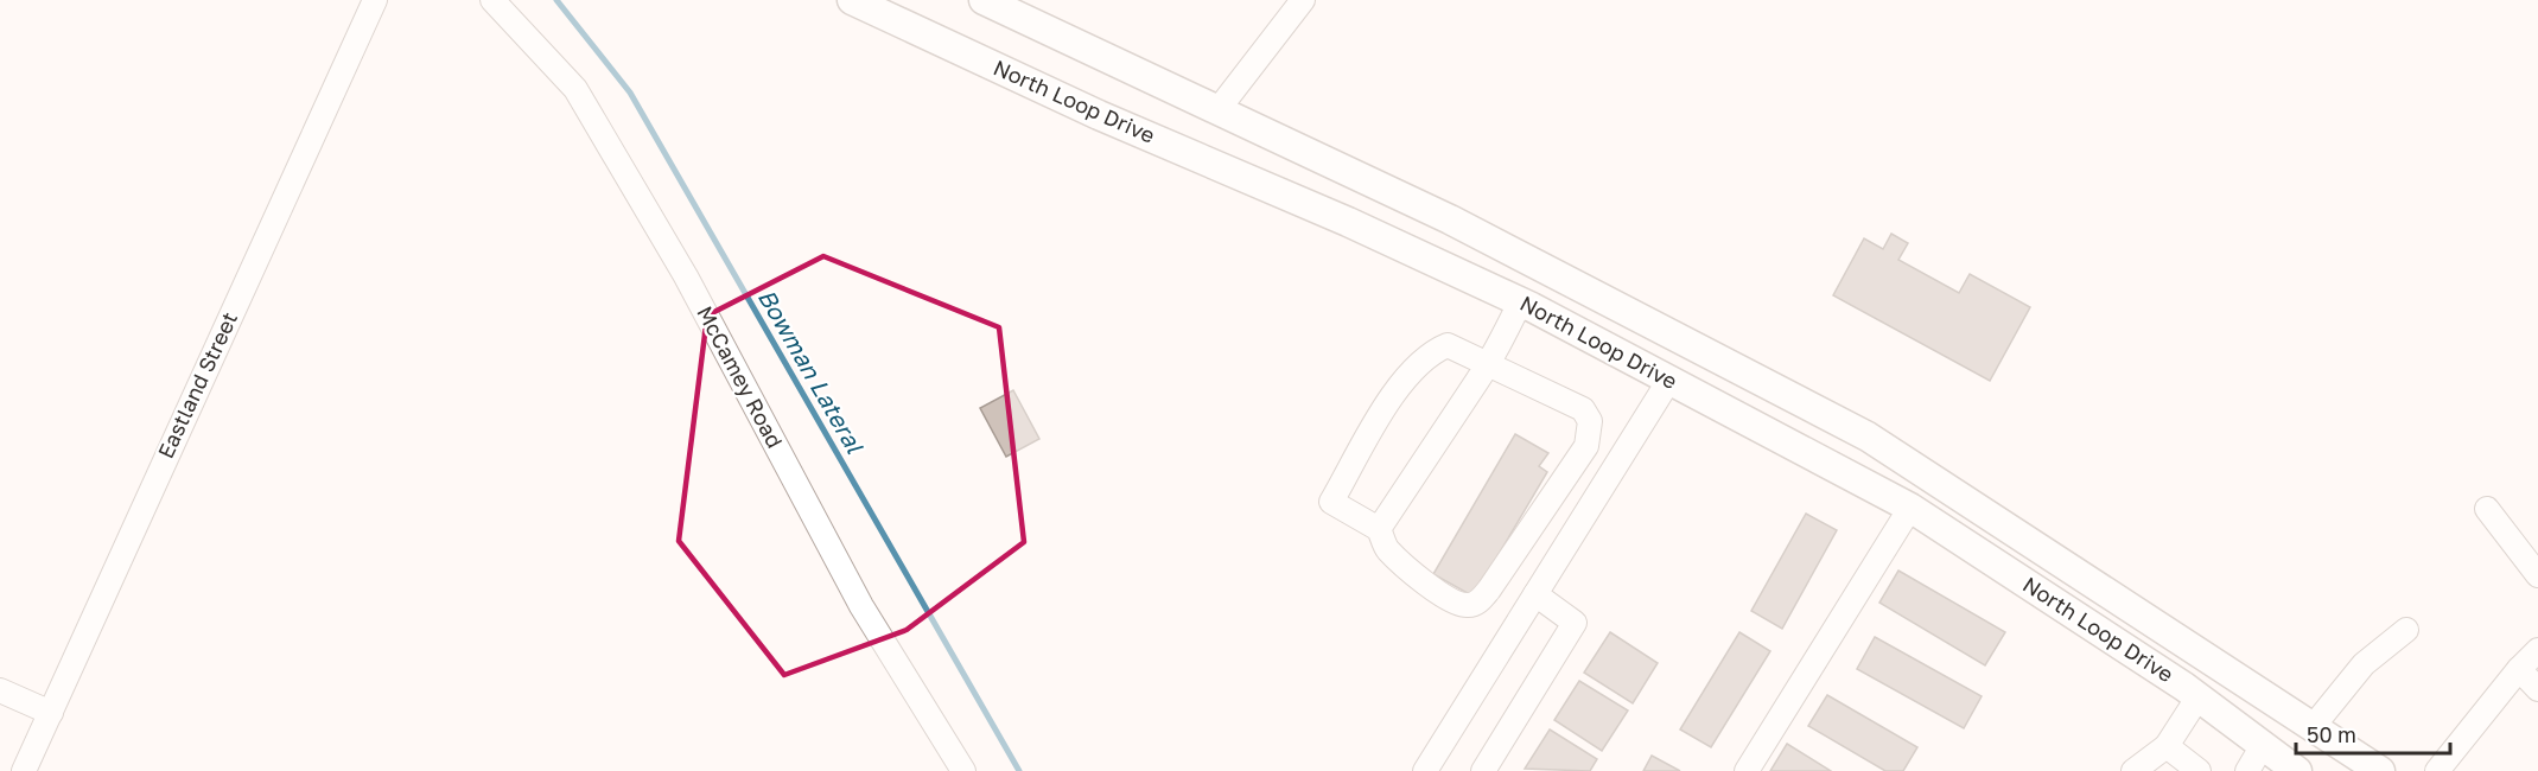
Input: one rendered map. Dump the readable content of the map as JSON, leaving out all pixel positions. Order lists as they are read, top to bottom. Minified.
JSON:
{"streets":{"main road":["North Loop Drive"],"street":["McCamey Road","Eastland Street"]},"water":["Bowman Lateral"],"scale_bar":"50 m"}
